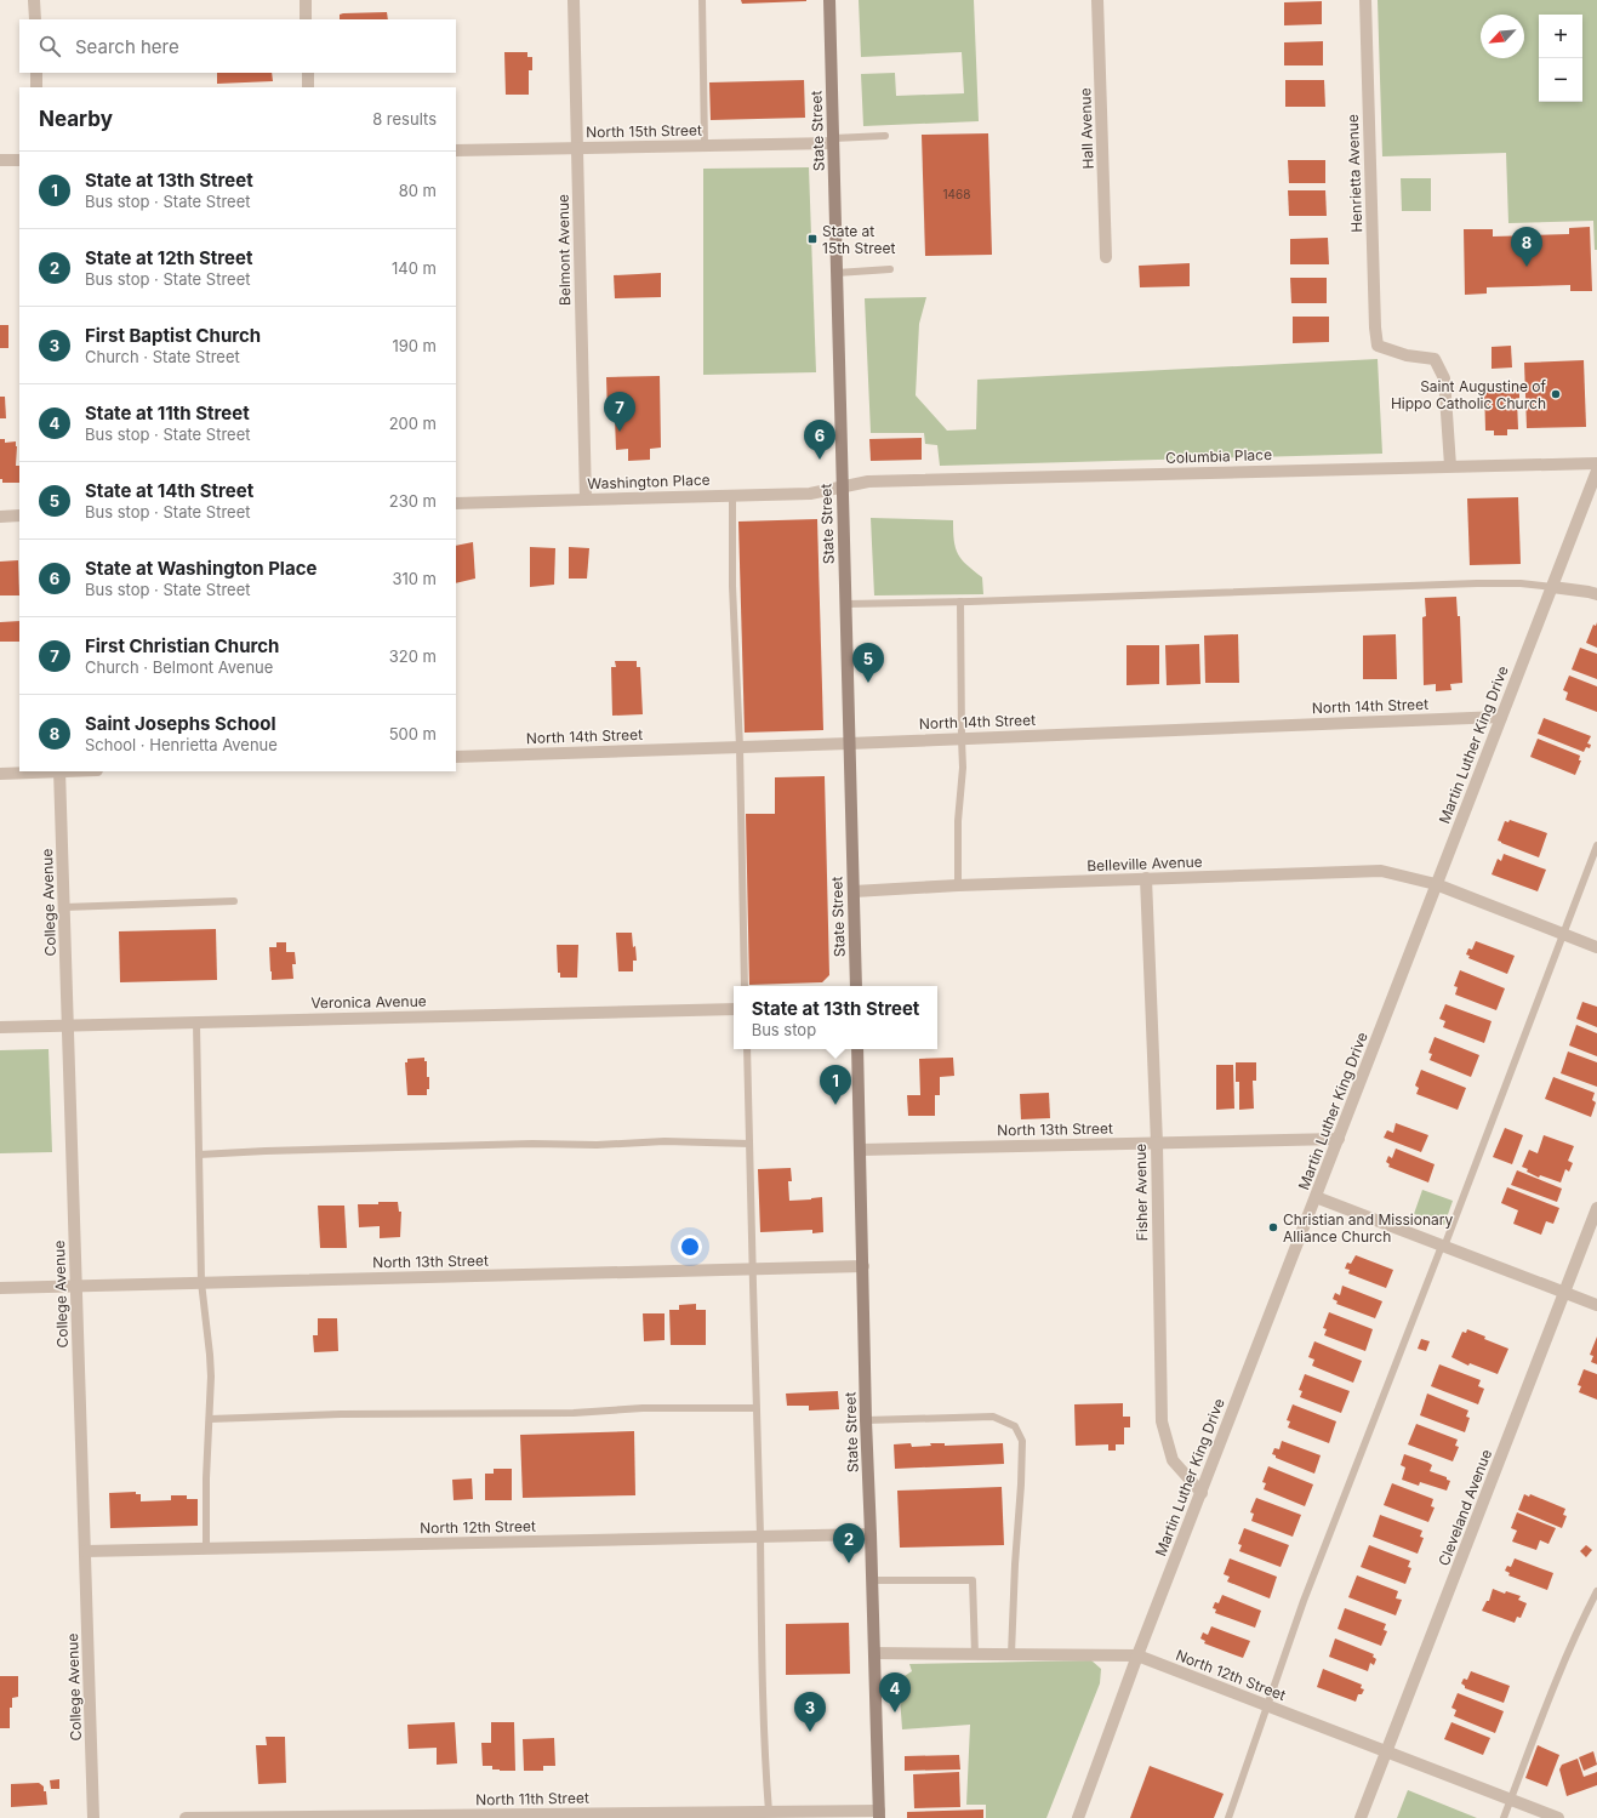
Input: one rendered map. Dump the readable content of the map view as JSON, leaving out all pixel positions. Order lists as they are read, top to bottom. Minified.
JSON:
{"streets":{"main road":["State Street"],"street":["Hall Avenue","North 15th Street","Henrietta Avenue","Belmont Avenue","Columbia Place","Washington Place","North 14th Street","Martin Luther King Drive","Belleville Avenue","College Avenue","Veronica Avenue","North 13th Street","Fisher Avenue","Cleveland Avenue","North 12th Street","North 11th Street"]},"crossings":[["North 15th Street","State Street"],["North 15th Street","Belmont Avenue"],["State Street","Columbia Place"],["State Street","Washington Place"],["State Street","North 14th Street"],["State Street","Belleville Avenue"],["State Street","North 13th Street"],["State Street","North 12th Street"],["State Street","North 11th Street"],["Henrietta Avenue","Columbia Place"],["Belmont Avenue","Washington Place"],["Columbia Place","Washington Place"],["North 14th Street","Martin Luther King Drive"],["Martin Luther King Drive","Belleville Avenue"],["Martin Luther King Drive","North 13th Street"],["Martin Luther King Drive","Fisher Avenue"],["Martin Luther King Drive","North 12th Street"],["Belleville Avenue","Fisher Avenue"],["College Avenue","Veronica Avenue"],["College Avenue","North 13th Street"],["College Avenue","North 12th Street"],["North 13th Street","Fisher Avenue"],["Cleveland Avenue","North 12th Street"]],"places":{"transit":["State at 15th Street"],"other":["Saint Augustine of Hippo Catholic Church","Christian and Missionary Alliance Church"]},"house_numbers":["1468"],"north":"bottom left","page":{"map_buttons":["+","−"],"search":"Search here","heading":["Nearby","8 results"],"list":[{"mark":"1","name":"State at 13th Street","note":"Bus stop · State Street","value":"80 m"},{"mark":"2","name":"State at 12th Street","note":"Bus stop · State Street","value":"140 m"},{"mark":"3","name":"First Baptist Church","note":"Church · State Street","value":"190 m"},{"mark":"4","name":"State at 11th Street","note":"Bus stop · State Street","value":"200 m"},{"mark":"5","name":"State at 14th Street","note":"Bus stop · State Street","value":"230 m"},{"mark":"6","name":"State at Washington Place","note":"Bus stop · State Street","value":"310 m"},{"mark":"7","name":"First Christian Church","note":"Church · Belmont Avenue","value":"320 m"},{"mark":"8","name":"Saint Josephs School","note":"School · Henrietta Avenue","value":"500 m"}],"pins":["8","7","6","5","1","2","4","3"],"popup":["State at 13th Street","Bus stop"]}}
